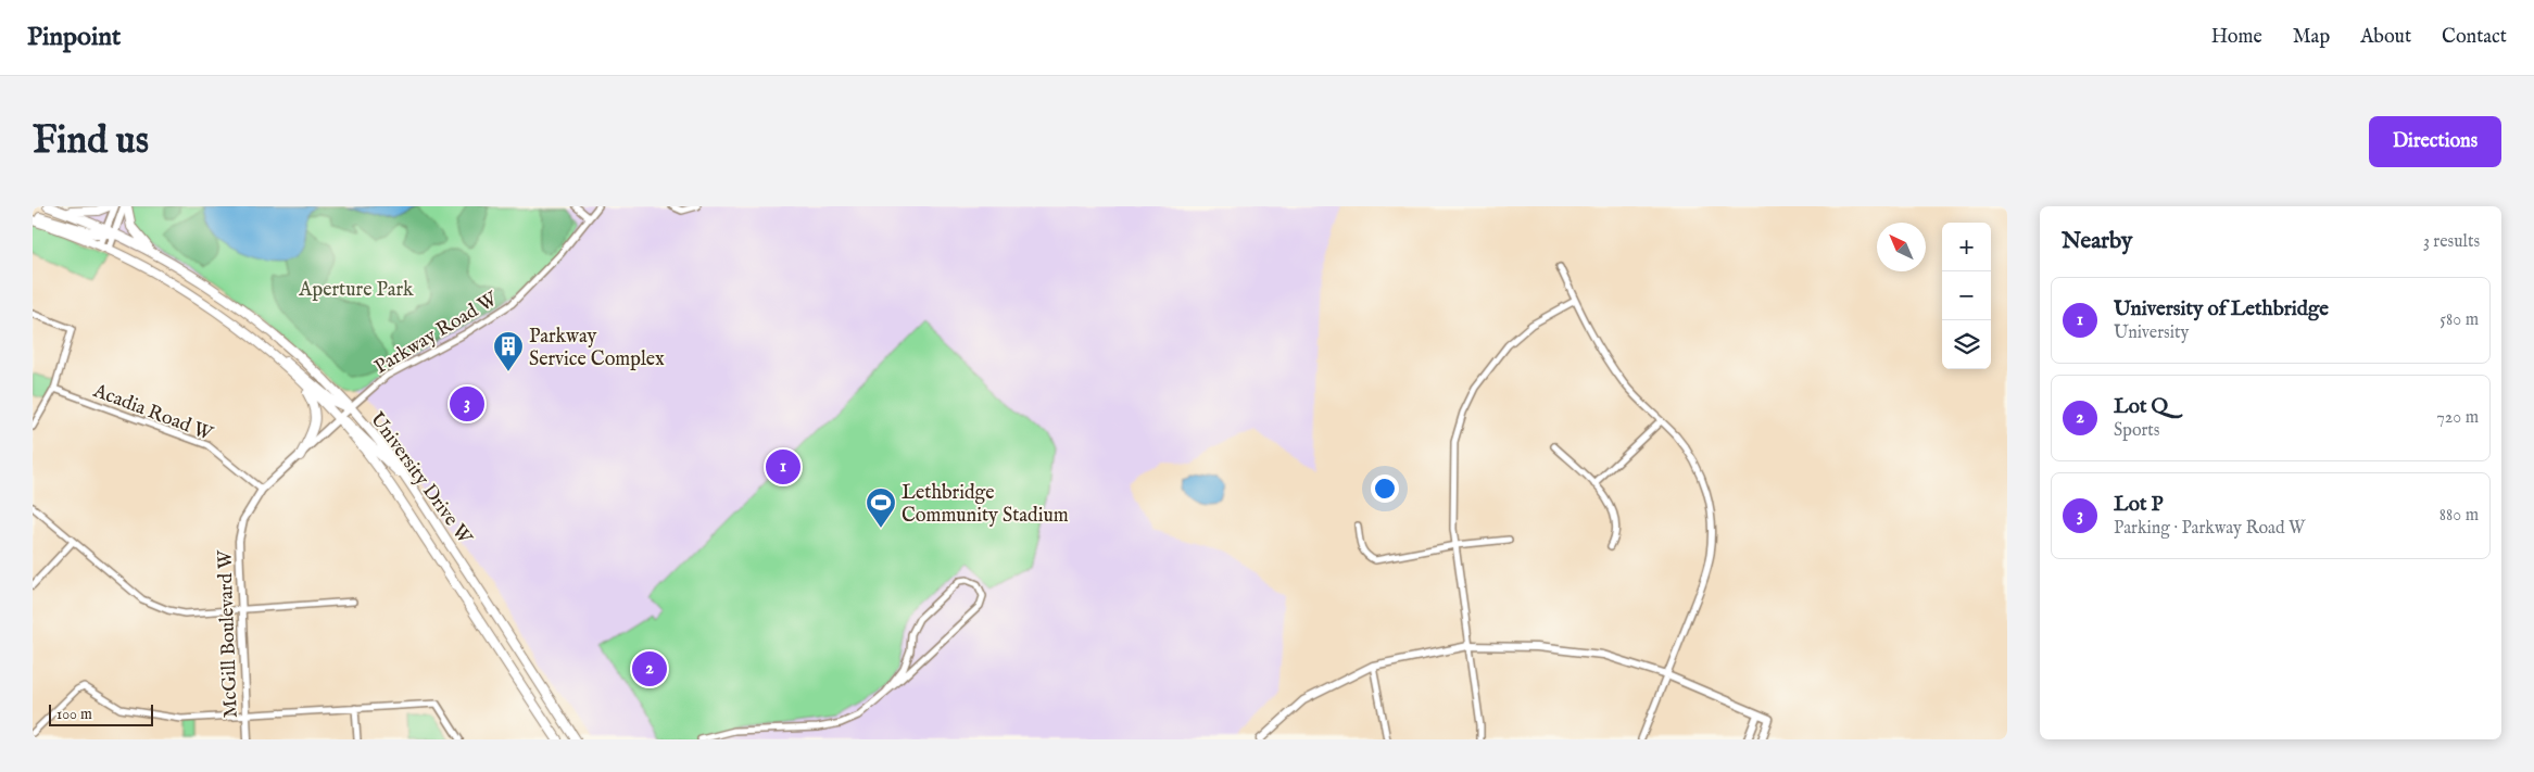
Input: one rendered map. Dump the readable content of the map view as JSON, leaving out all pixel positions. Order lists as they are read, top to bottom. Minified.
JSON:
{"streets":{"main road":["University Drive W"],"street":["Parkway Road W","Acadia Road W","McGill Boulevard W"]},"crossings":[["Parkway Road W","University Drive W"],["Parkway Road W","McGill Boulevard W"],["Acadia Road W","McGill Boulevard W"],["University Drive W","McGill Boulevard W"]],"parks":["Aperture Park"],"places":{"building":["Parkway Service Complex"],"sports":["Lethbridge Community Stadium"]},"scale_bar":"100 m","north":"top left","page":{"header":"Pinpoint","nav":["Home","Map","About","Contact"],"buttons":"Directions","title":"Find us","heading":["Nearby","3 results"],"map_buttons":["+","−"],"list":[{"mark":"1","name":"University of Lethbridge","note":"University","value":"580 m"},{"mark":"2","name":"Lot Q","note":"Sports","value":"720 m"},{"mark":"3","name":"Lot P","note":"Parking · Parkway Road W","value":"880 m"}],"pins":["3","1","2"],"scale":"100 m"}}
